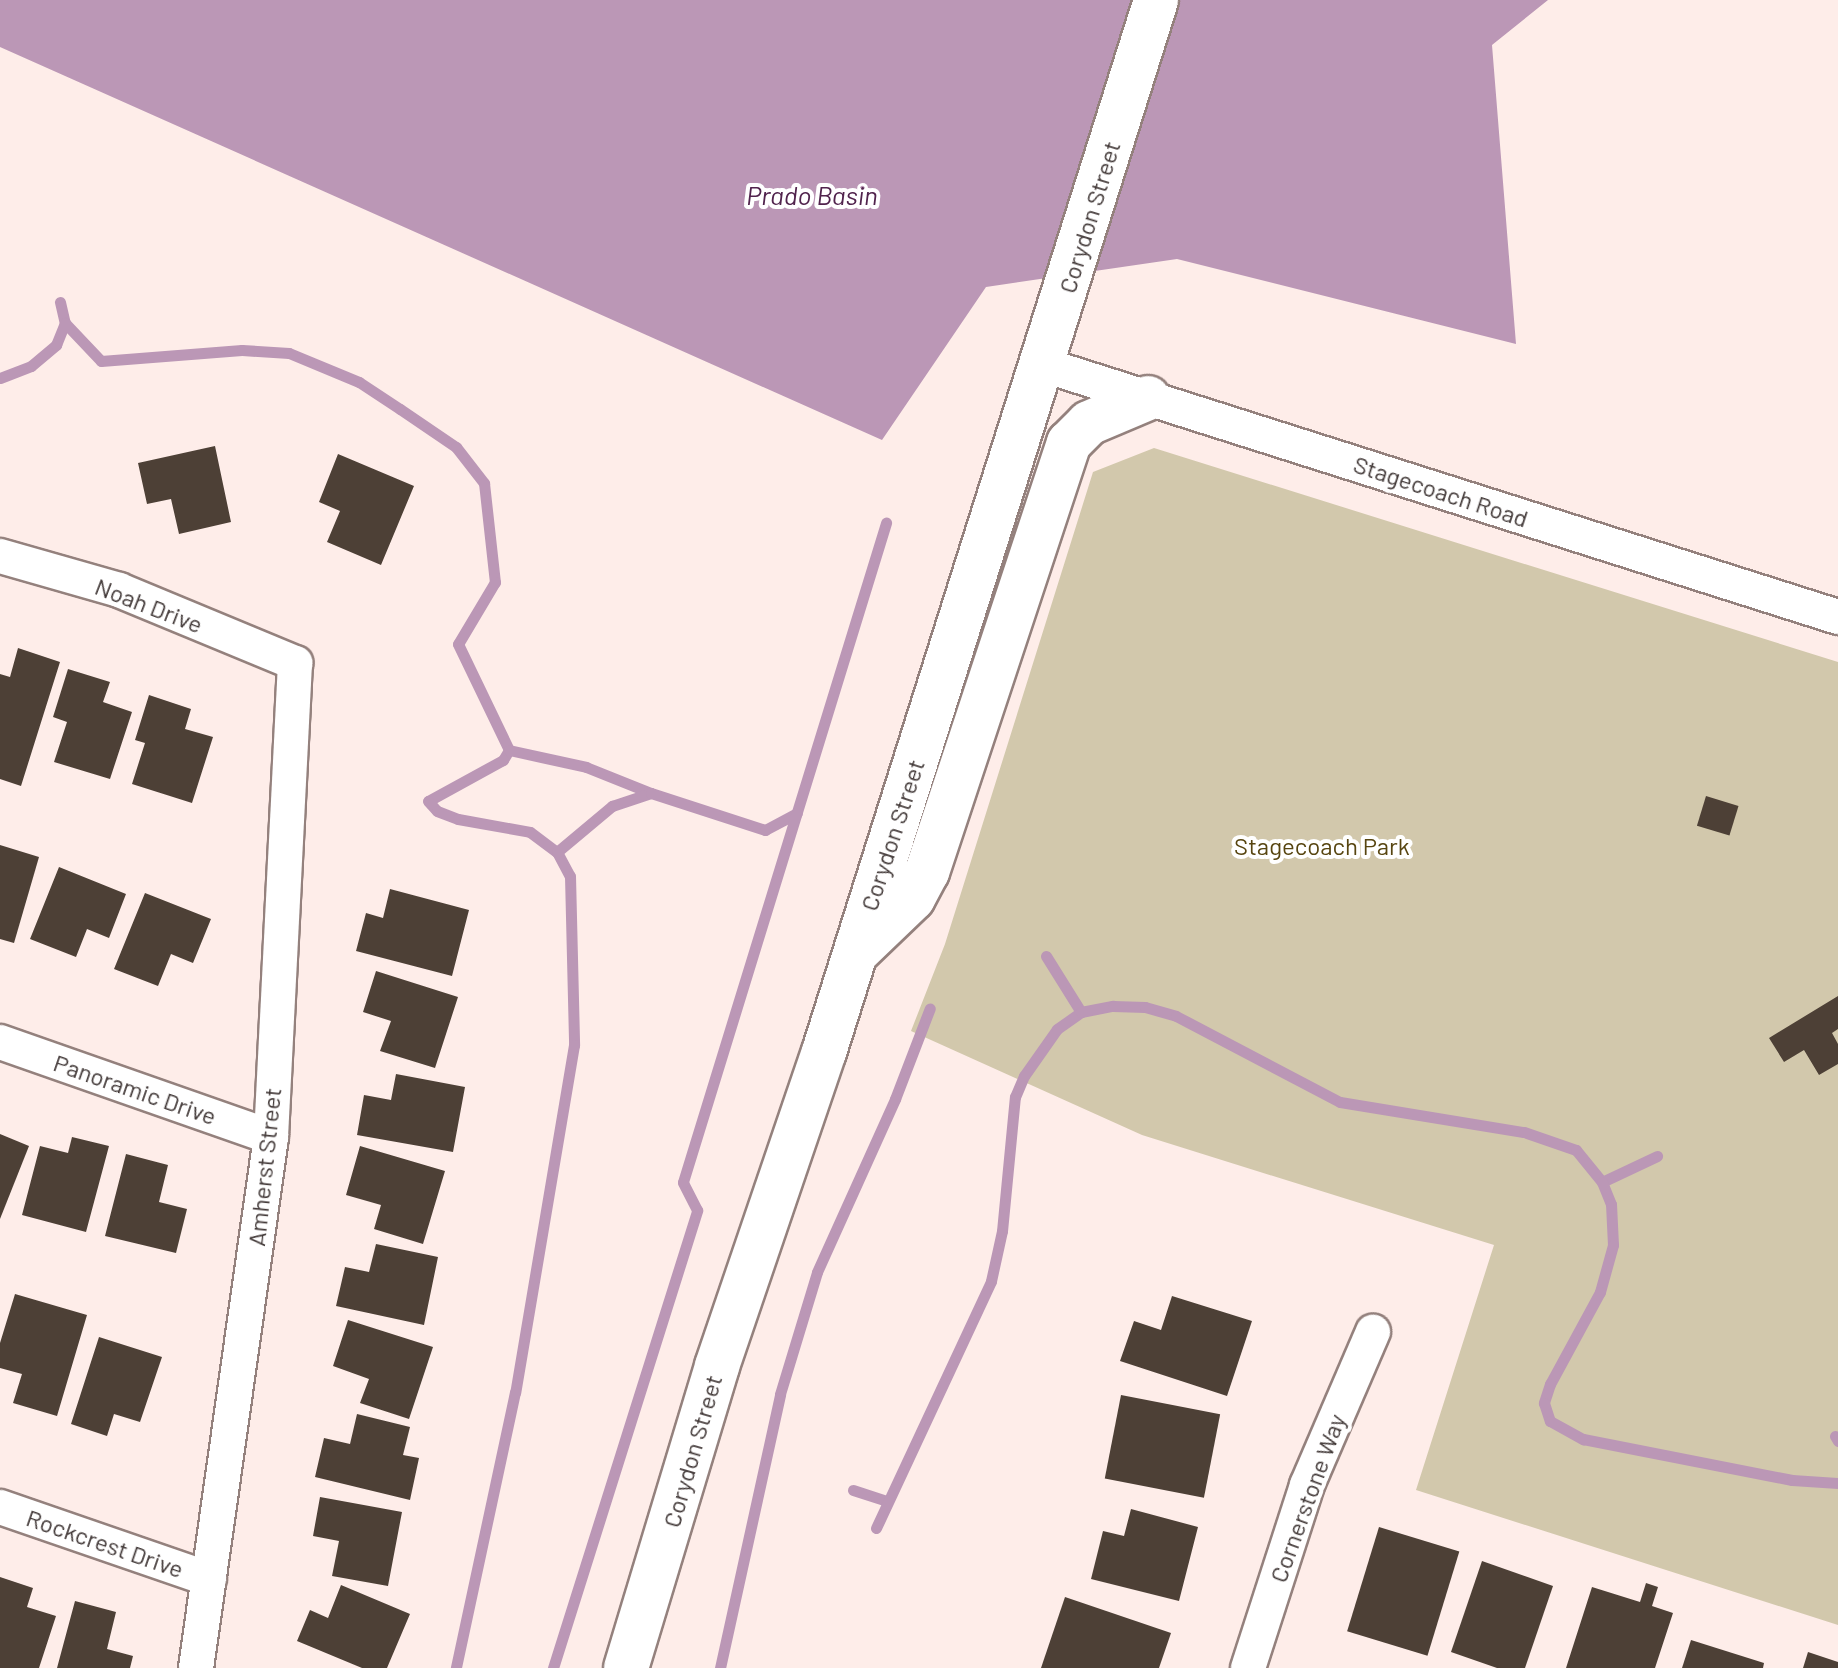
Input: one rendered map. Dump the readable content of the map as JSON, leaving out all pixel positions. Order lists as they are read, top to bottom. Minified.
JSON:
{"streets":{"main road":["Corydon Street"],"street":["Stagecoach Road","Noah Drive","Panoramic Drive","Amherst Street","Cornerstone Way","Rockcrest Drive"]},"crossings":[["Corydon Street","Stagecoach Road"],["Noah Drive","Amherst Street"],["Panoramic Drive","Amherst Street"],["Amherst Street","Rockcrest Drive"]],"water":["Prado Basin"],"parks":["Stagecoach Park"]}
